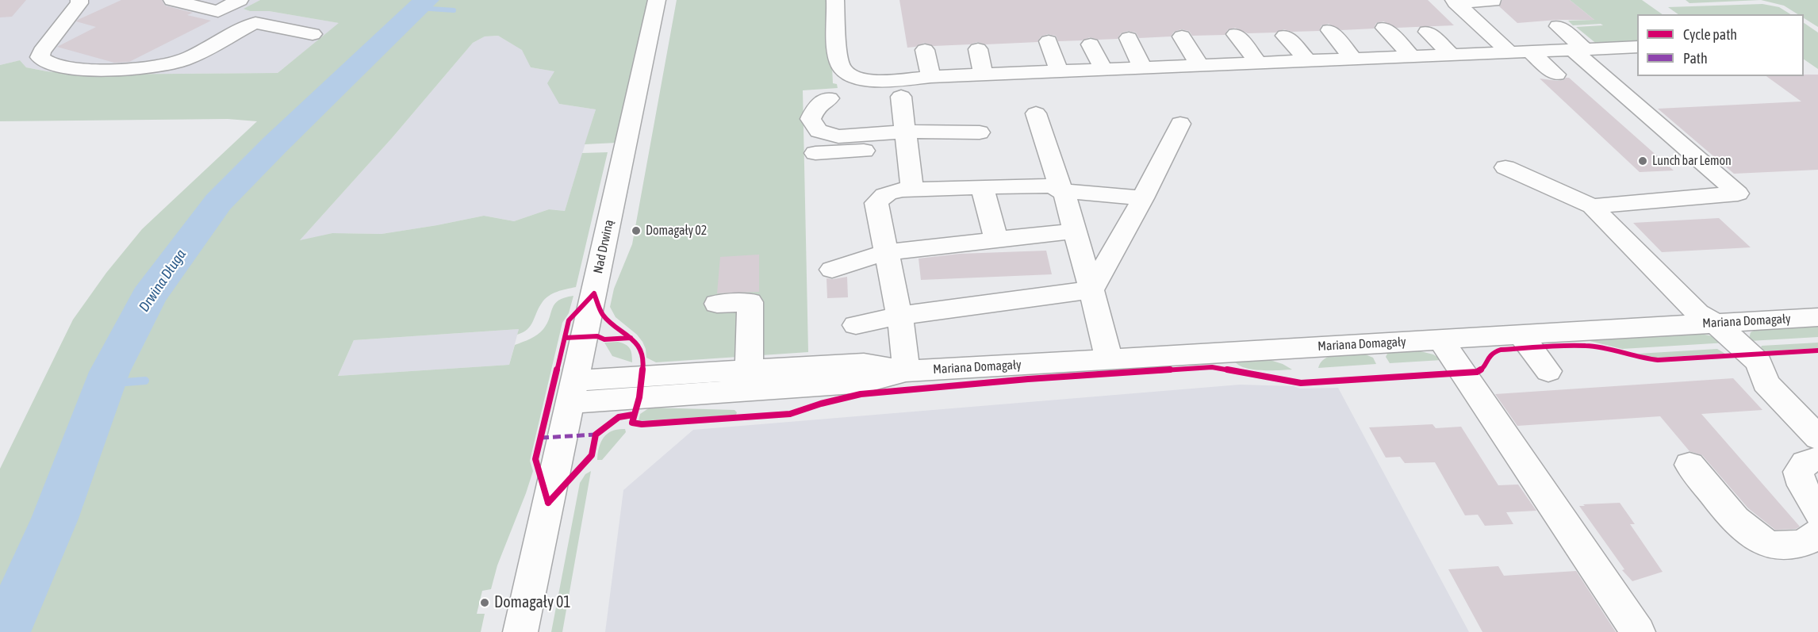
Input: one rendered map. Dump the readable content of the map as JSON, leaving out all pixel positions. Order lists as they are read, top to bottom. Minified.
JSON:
{"streets":{"street":["Nad Drwiną","Mariana Domagały"]},"crossings":[["Nad Drwiną","Mariana Domagały"]],"water":["Drwina Długa"],"places":["Lunch bar Lemon","Domagały 02","Domagały 01"],"legend":["Cycle path","Path"]}
